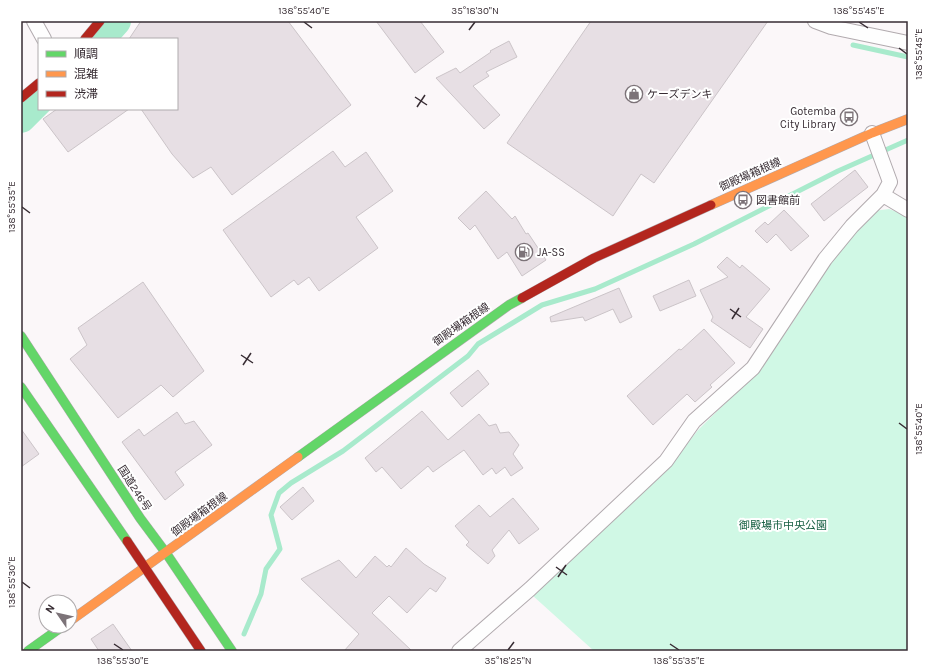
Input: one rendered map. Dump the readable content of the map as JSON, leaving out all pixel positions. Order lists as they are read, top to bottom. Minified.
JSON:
{"streets":{"main road":["御殿場箱根線","国道246号"]},"crossings":[["御殿場箱根線","国道246号"]],"parks":["御殿場市中央公園"],"places":{"shop":["ケーズデンキ"],"bus stop":["Gotemba City Library","図書館前"],"fuel station":["JA-SS"]},"legend":["順調","混雑","渋滞"],"north":"top left","coordinates":["138°55'40\"E","35°18'30\"N","138°55'45\"E","138°55'35\"E","138°55'30\"E","35°18'25\"N"]}
